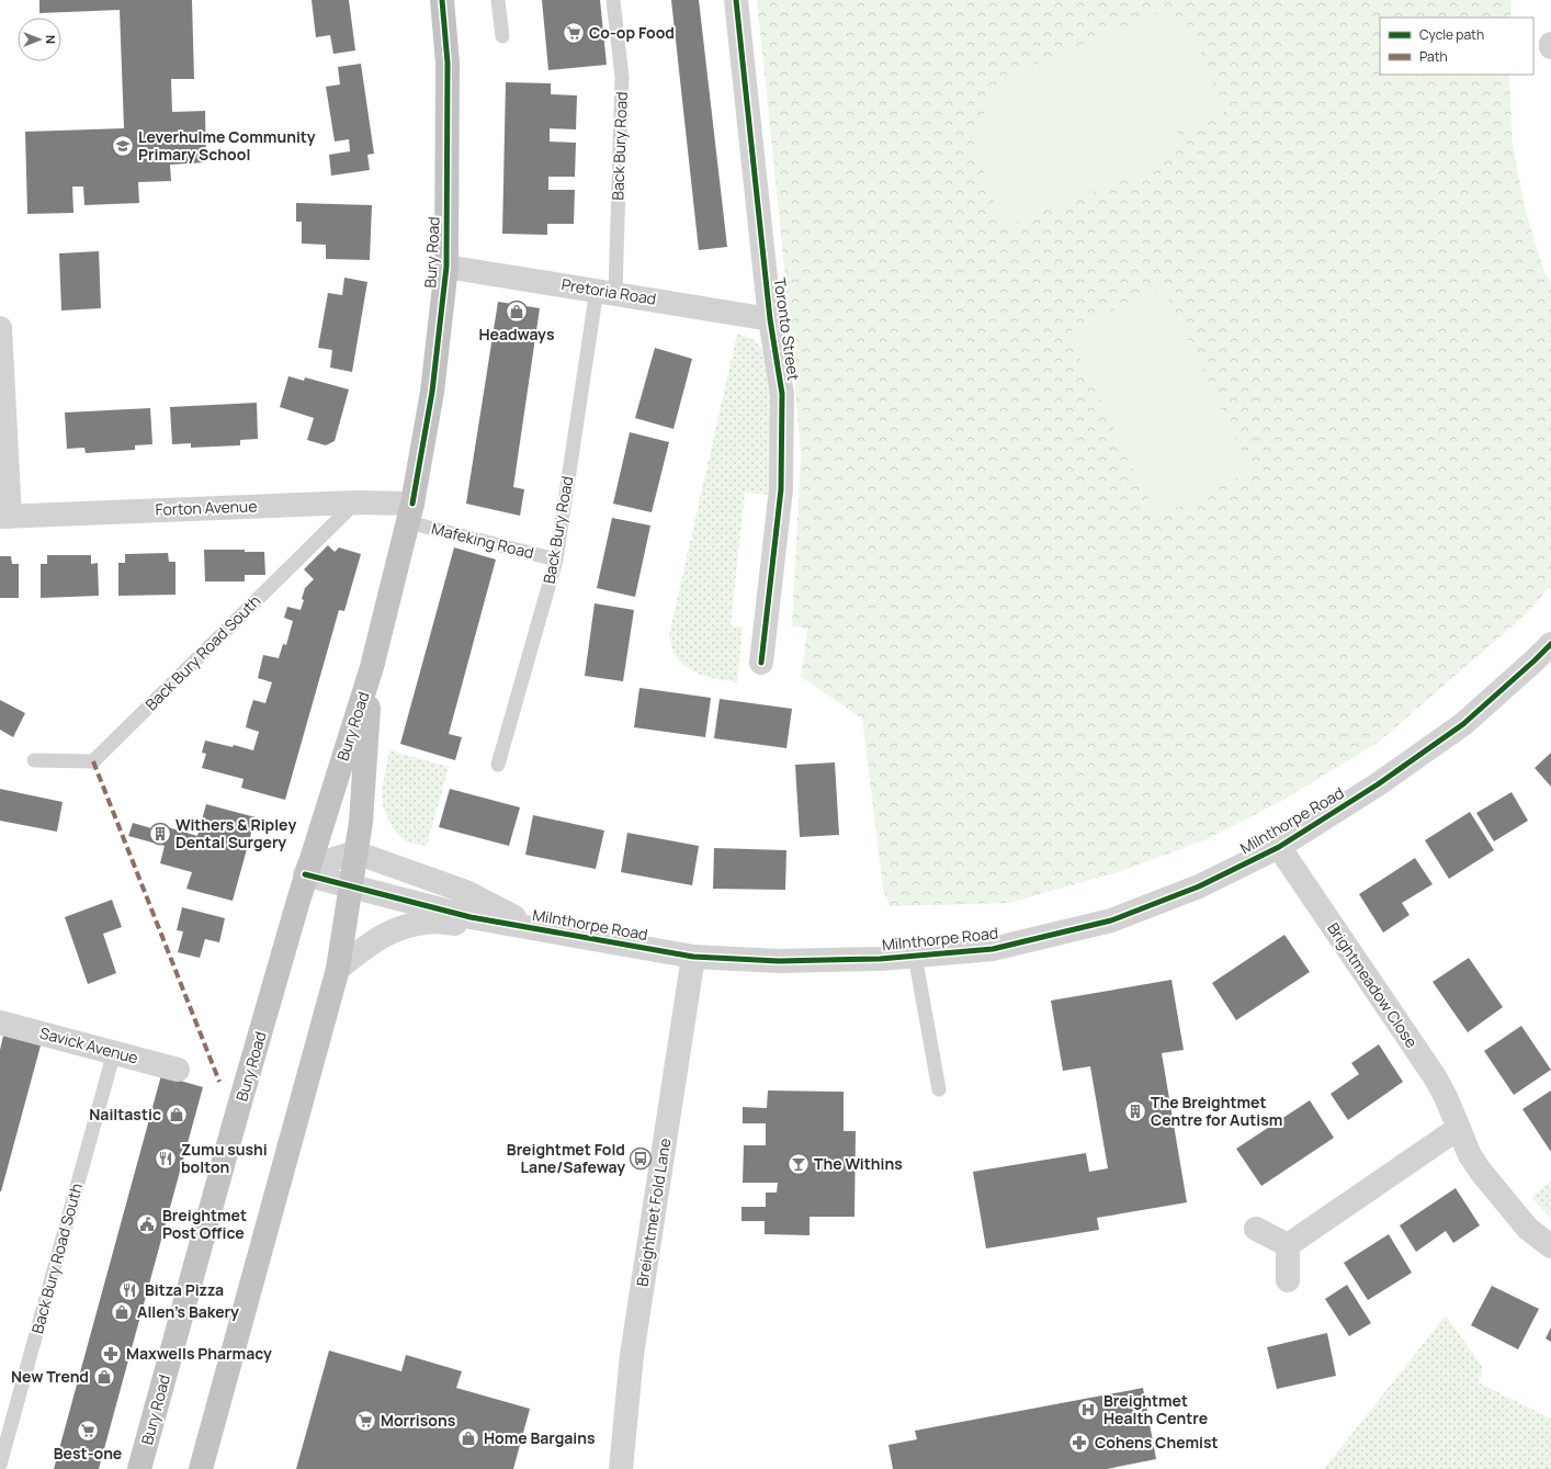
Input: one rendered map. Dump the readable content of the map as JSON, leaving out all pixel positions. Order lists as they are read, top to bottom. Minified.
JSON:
{"streets":{"highway":["Bury Road"],"street":["Pretoria Road","Toronto Street","Forton Avenue","Milnthorpe Road","Brightmeadow Close","Savick Avenue","Breightmet Fold Lane"],"lane":["Back Bury Road","Mafeking Road","Back Bury Road South"]},"crossings":[["Back Bury Road","Pretoria Road"],["Back Bury Road","Mafeking Road"],["Bury Road","Pretoria Road"],["Bury Road","Forton Avenue"],["Bury Road","Mafeking Road"],["Bury Road","Milnthorpe Road"],["Pretoria Road","Toronto Street"],["Forton Avenue","Mafeking Road"],["Forton Avenue","Back Bury Road South"],["Back Bury Road South","Savick Avenue"],["Milnthorpe Road","Brightmeadow Close"],["Milnthorpe Road","Breightmet Fold Lane"]],"places":{"supermarket":["Co-op Food","Morrisons","Best-one"],"school or university":["Leverhulme Community Primary School"],"shop":["Headways","Nailtastic","Allen's Bakery","New Trend","Home Bargains"],"building":["Withers & Ripley Dental Surgery","The Breightmet Centre for Autism"],"restaurant":["Zumu sushi bolton","Bitza Pizza"],"bus stop":["Breightmet Fold Lane/Safeway"],"bar":["The Withins"],"public building":["Breightmet Post Office"],"pharmacy":["Maxwells Pharmacy","Cohens Chemist"],"hospital":["Breightmet Health Centre"]},"legend":["Cycle path","Path"],"north":"right"}
